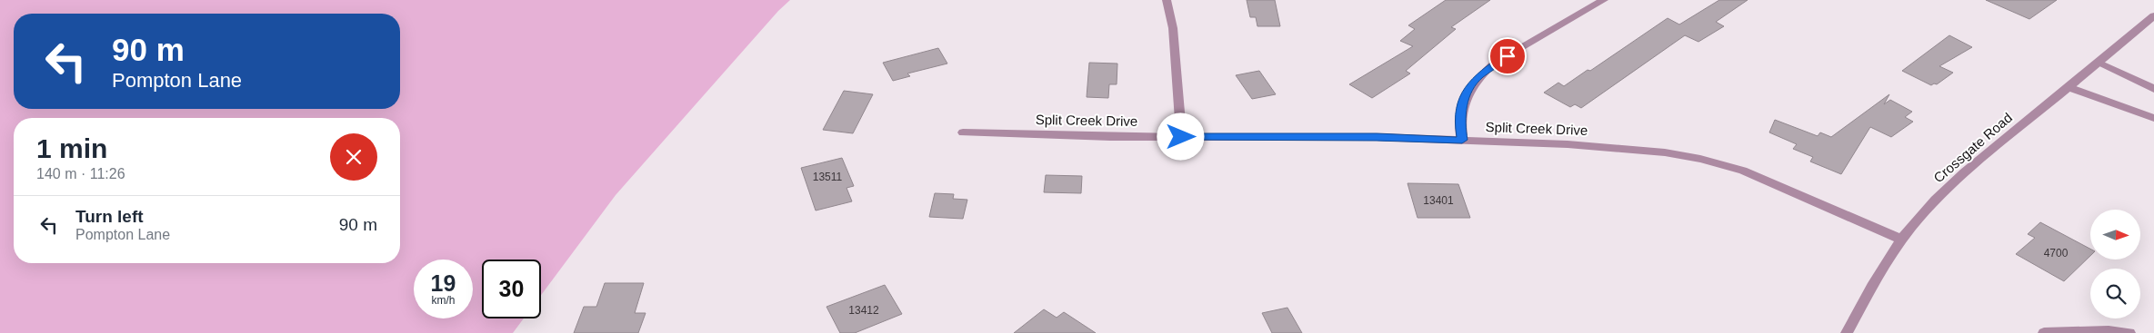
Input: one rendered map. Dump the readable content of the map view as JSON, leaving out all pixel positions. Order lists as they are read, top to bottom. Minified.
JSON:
{"streets":{"street":["Split Creek Drive","Crossgate Road"]},"crossings":[["Split Creek Drive","Crossgate Road"]],"house_numbers":["13511","13401","4700","13412"],"north":"right","page":{"turn":["90 m","Pompton Lane"],"heading":["1 min","140 m · 11:26"],"list":[{"name":"Turn left","note":"Pompton Lane","value":"90 m"}],"speed":"19 km/h","limit":"30"}}
